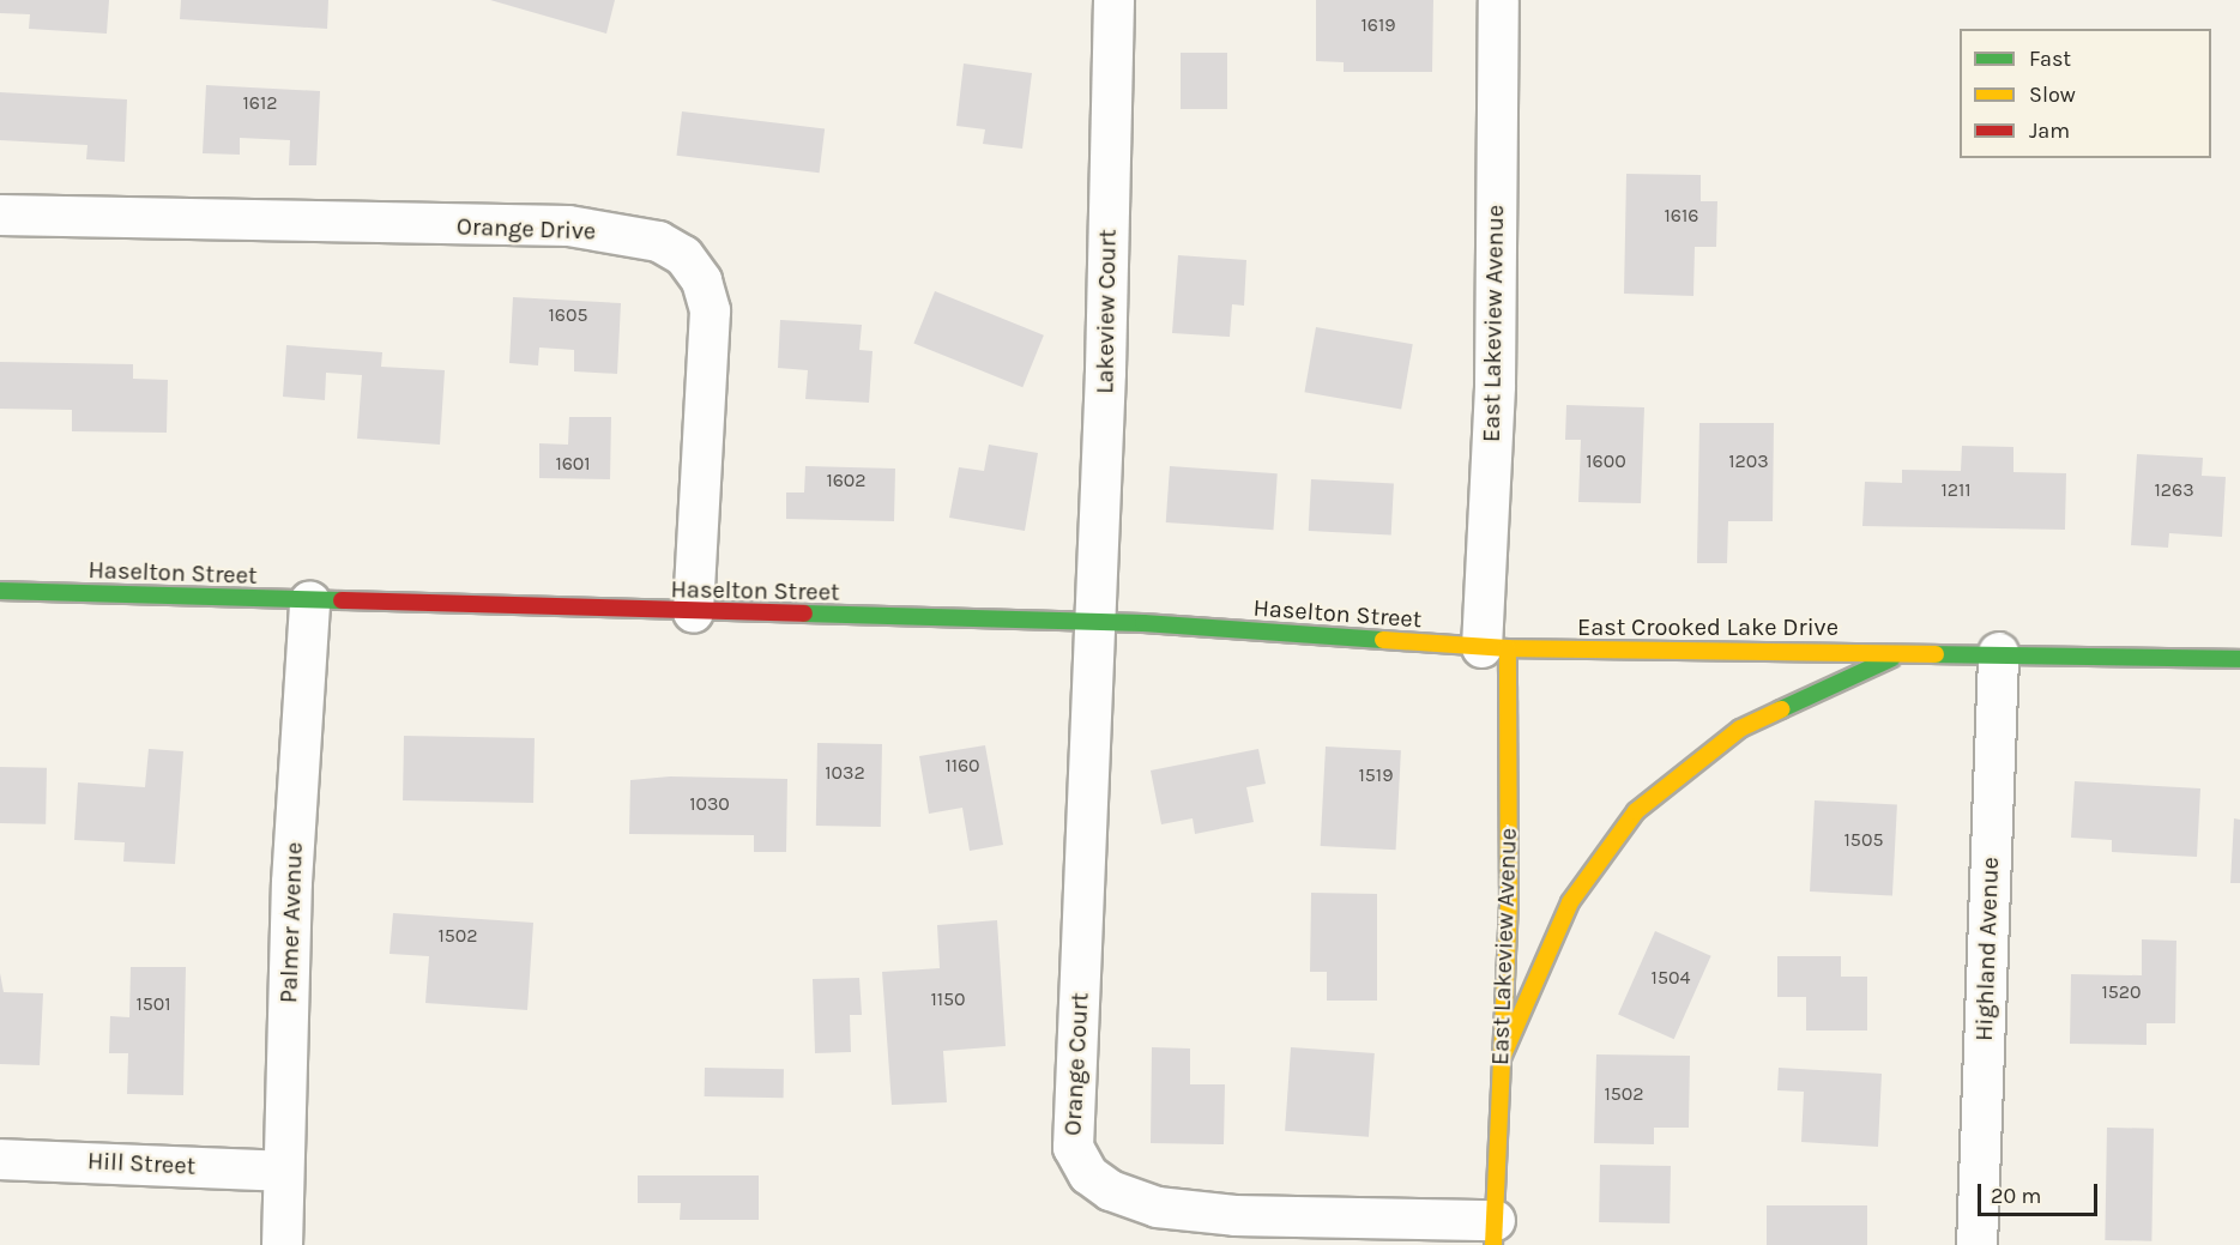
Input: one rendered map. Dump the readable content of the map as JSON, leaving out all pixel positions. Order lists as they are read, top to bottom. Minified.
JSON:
{"streets":{"street":["Orange Drive","Lakeview Court","East Lakeview Avenue","Haselton Street","East Crooked Lake Drive","Palmer Avenue","Highland Avenue","Orange Court","Hill Street"]},"crossings":[["Orange Drive","Haselton Street"],["Lakeview Court","Haselton Street"],["Lakeview Court","Orange Court"],["East Lakeview Avenue","Haselton Street"],["East Lakeview Avenue","East Crooked Lake Drive"],["East Lakeview Avenue","Orange Court"],["Haselton Street","East Crooked Lake Drive"],["Haselton Street","Palmer Avenue"],["Haselton Street","Orange Court"],["East Crooked Lake Drive","Highland Avenue"],["Palmer Avenue","Hill Street"]],"house_numbers":["1619","1612","1616","1605","1600","1203","1601","1602","1211","1263","1160","1032","1519","1030","1505","1502","1504","1520","1150","1501","1502"],"legend":["Fast","Slow","Jam"],"scale_bar":"20 m"}
